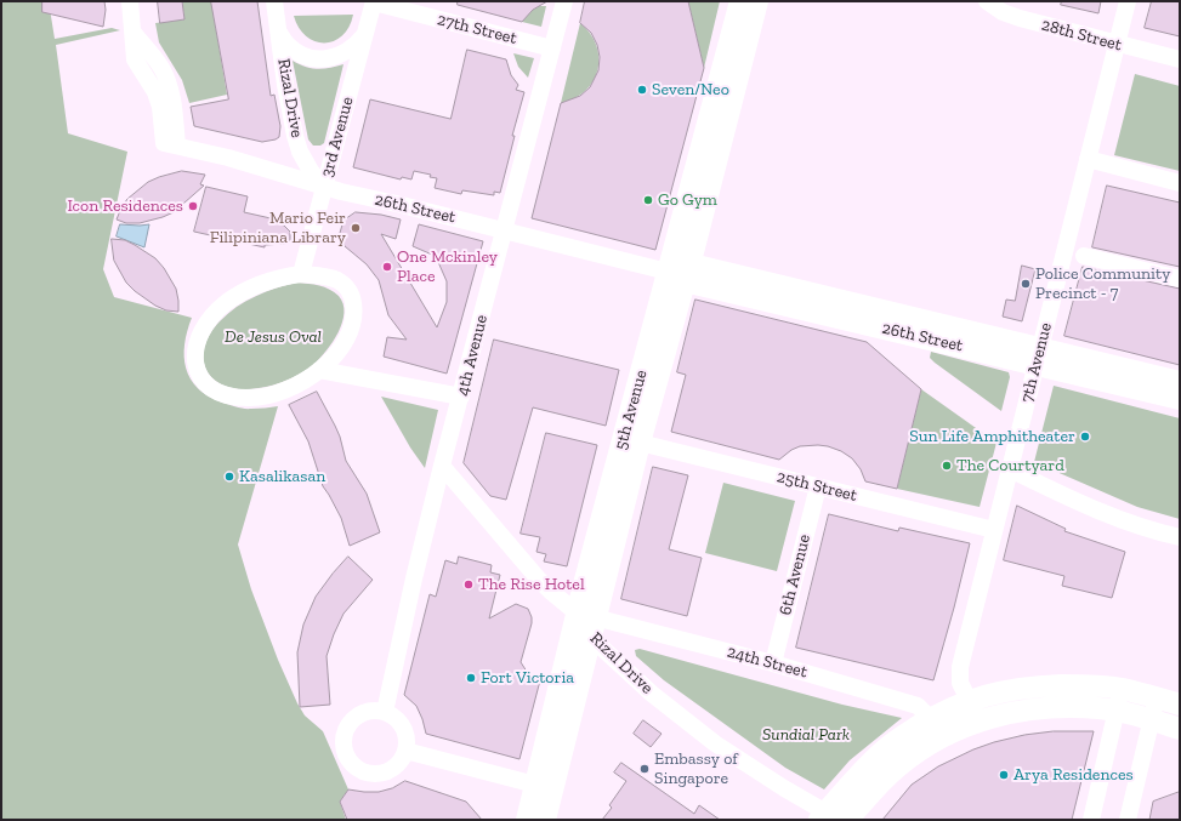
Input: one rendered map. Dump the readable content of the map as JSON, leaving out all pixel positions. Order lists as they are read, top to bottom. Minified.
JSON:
{"streets":{"main road":["26th Street","5th Avenue"],"street":["27th Street","28th Street","Rizal Drive","3rd Avenue","4th Avenue","7th Avenue","25th Street","6th Avenue","24th Street"]},"crossings":[["27th Street","3rd Avenue"],["27th Street","4th Avenue"],["28th Street","7th Avenue"],["Rizal Drive","3rd Avenue"],["Rizal Drive","26th Street"],["Rizal Drive","5th Avenue"],["3rd Avenue","26th Street"],["26th Street","4th Avenue"],["26th Street","7th Avenue"],["26th Street","5th Avenue"],["7th Avenue","25th Street"],["5th Avenue","25th Street"],["5th Avenue","24th Street"],["25th Street","6th Avenue"],["6th Avenue","24th Street"]],"parks":["De Jesus Oval","Sundial Park"],"places":["Seven/Neo","Go Gym","Icon Residences","Mario Feir Filipiniana Library","One Mckinley Place","Police Community Precinct - 7","Sun Life Amphitheater","The Courtyard","Kasalikasan","The Rise Hotel","Fort Victoria","Embassy of Singapore","Arya Residences"]}
